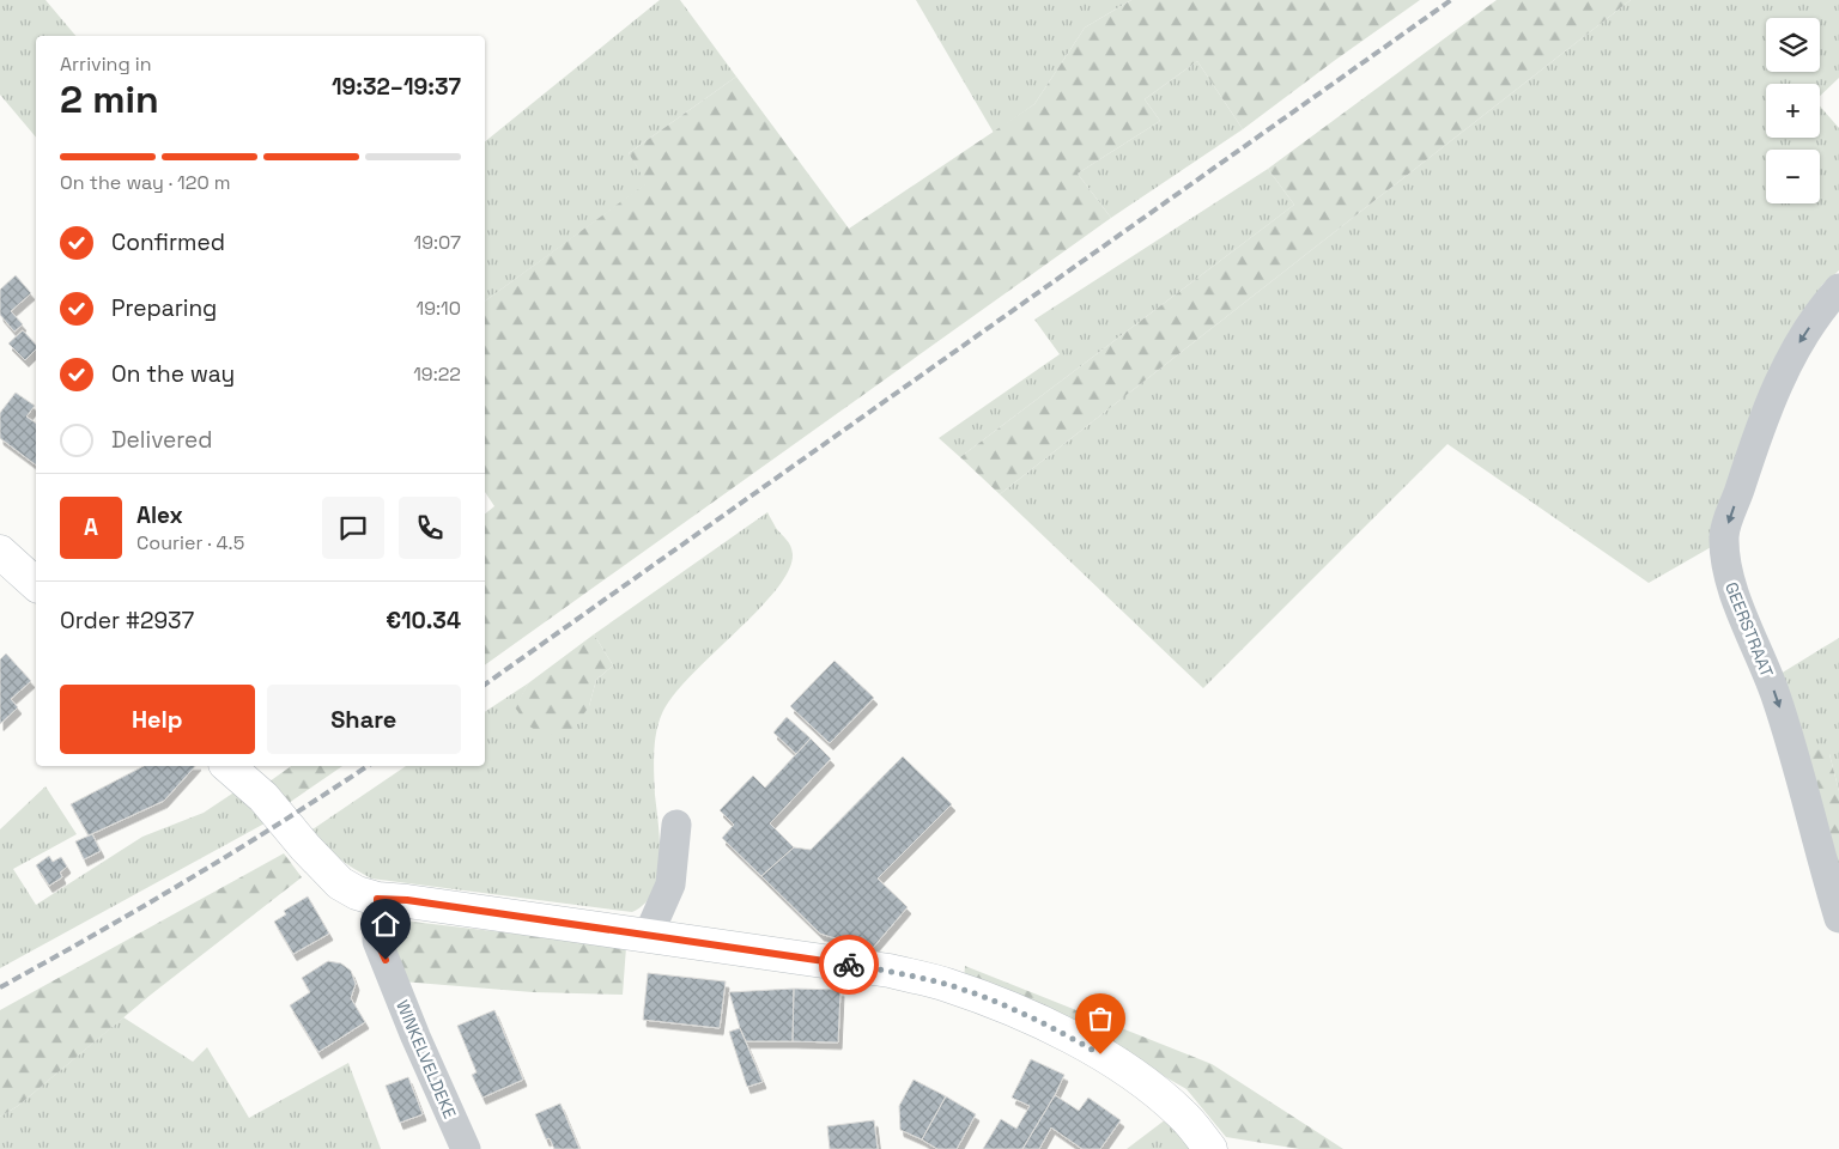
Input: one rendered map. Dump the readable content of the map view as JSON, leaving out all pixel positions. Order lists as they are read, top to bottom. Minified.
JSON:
{"streets":{"street":["GEERSTRAAT","WINKELVELDEKE"]},"one_way":["GEERSTRAAT"],"page":{"map_buttons":["+","−"],"heading":["2 min","Arriving in","19:32–19:37"],"panel":["Alex","Courier · 4.5","Order #2937","€10.34"],"bar":"On the way · 120 m","list":[["Confirmed","19:07"],["Preparing","19:10"],["On the way","19:22"],"Delivered"],"round":"A","buttons":["Help","Share"]}}
